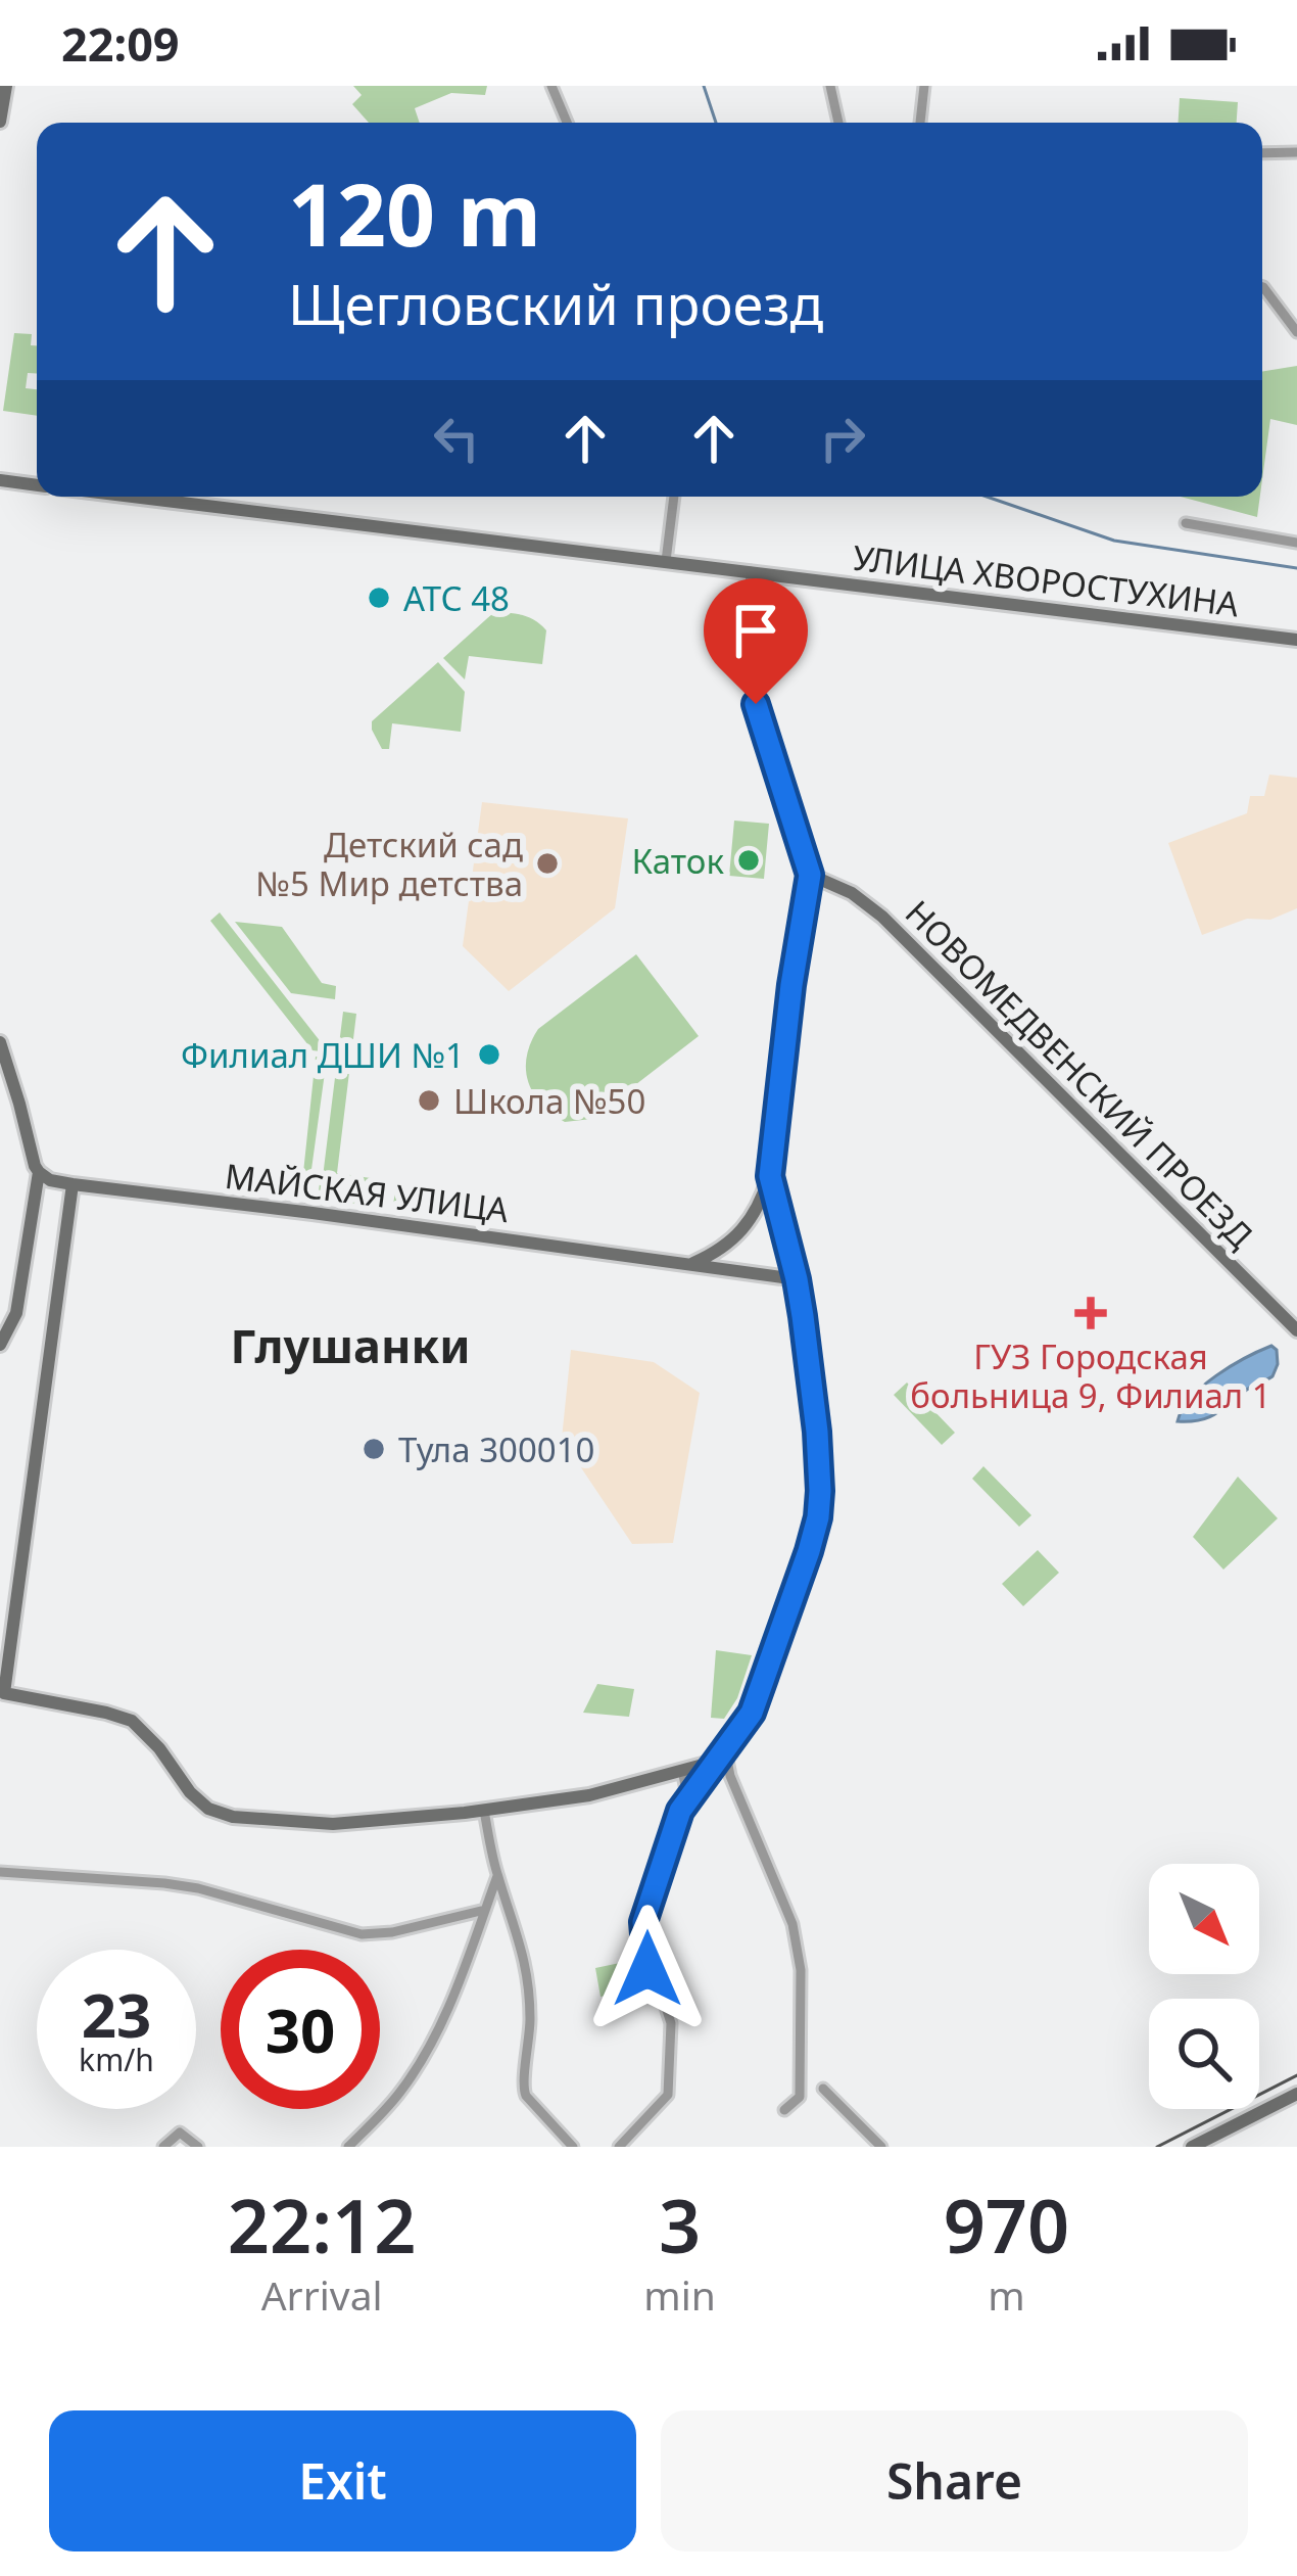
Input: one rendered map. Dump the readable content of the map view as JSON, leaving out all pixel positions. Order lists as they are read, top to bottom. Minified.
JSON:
{"streets":{"street":["УЛИЦА ХВОРОСТУХИНА","НОВОМЕДВЕНСКИЙ ПРОЕЗД","МАЙСКАЯ УЛИЦА"]},"districts":["Глушанки"],"places":{"other":["АТС 48","Каток","Детский сад №5 Мир детства","Филиал ДШИ №1","Школа №50","Тула 300010"],"health":["ГУЗ Городская больница 9, Филиал 1"]},"north":"bottom right","page":{"status":"22:09","turn":["120 m","Щегловский проезд"],"speed":"23 km/h","limit":"30","eta":["22:12","Arrival","3","min","970","m"],"buttons":["Exit","Share"]}}
